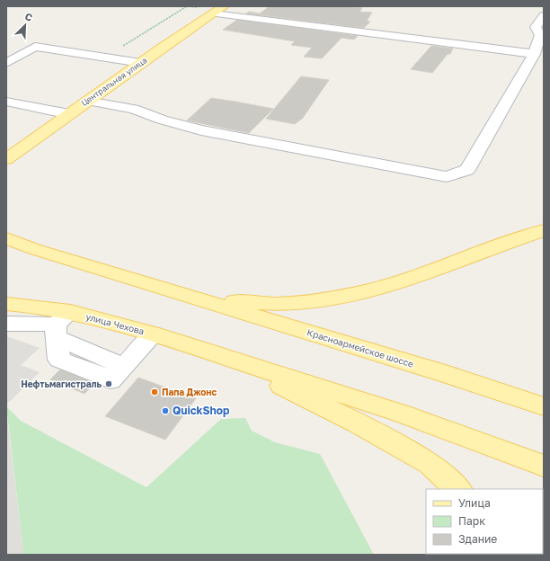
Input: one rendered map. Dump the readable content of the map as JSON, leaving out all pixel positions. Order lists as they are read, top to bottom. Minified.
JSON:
{"streets":{"main road":["Центральная улица","улица Чехова","Красноармейское шоссе"]},"places":["Нефтьмагистраль","Папа Джонс","QuickShop"],"legend":["Улица","Парк","Здание"],"north":"top right"}
